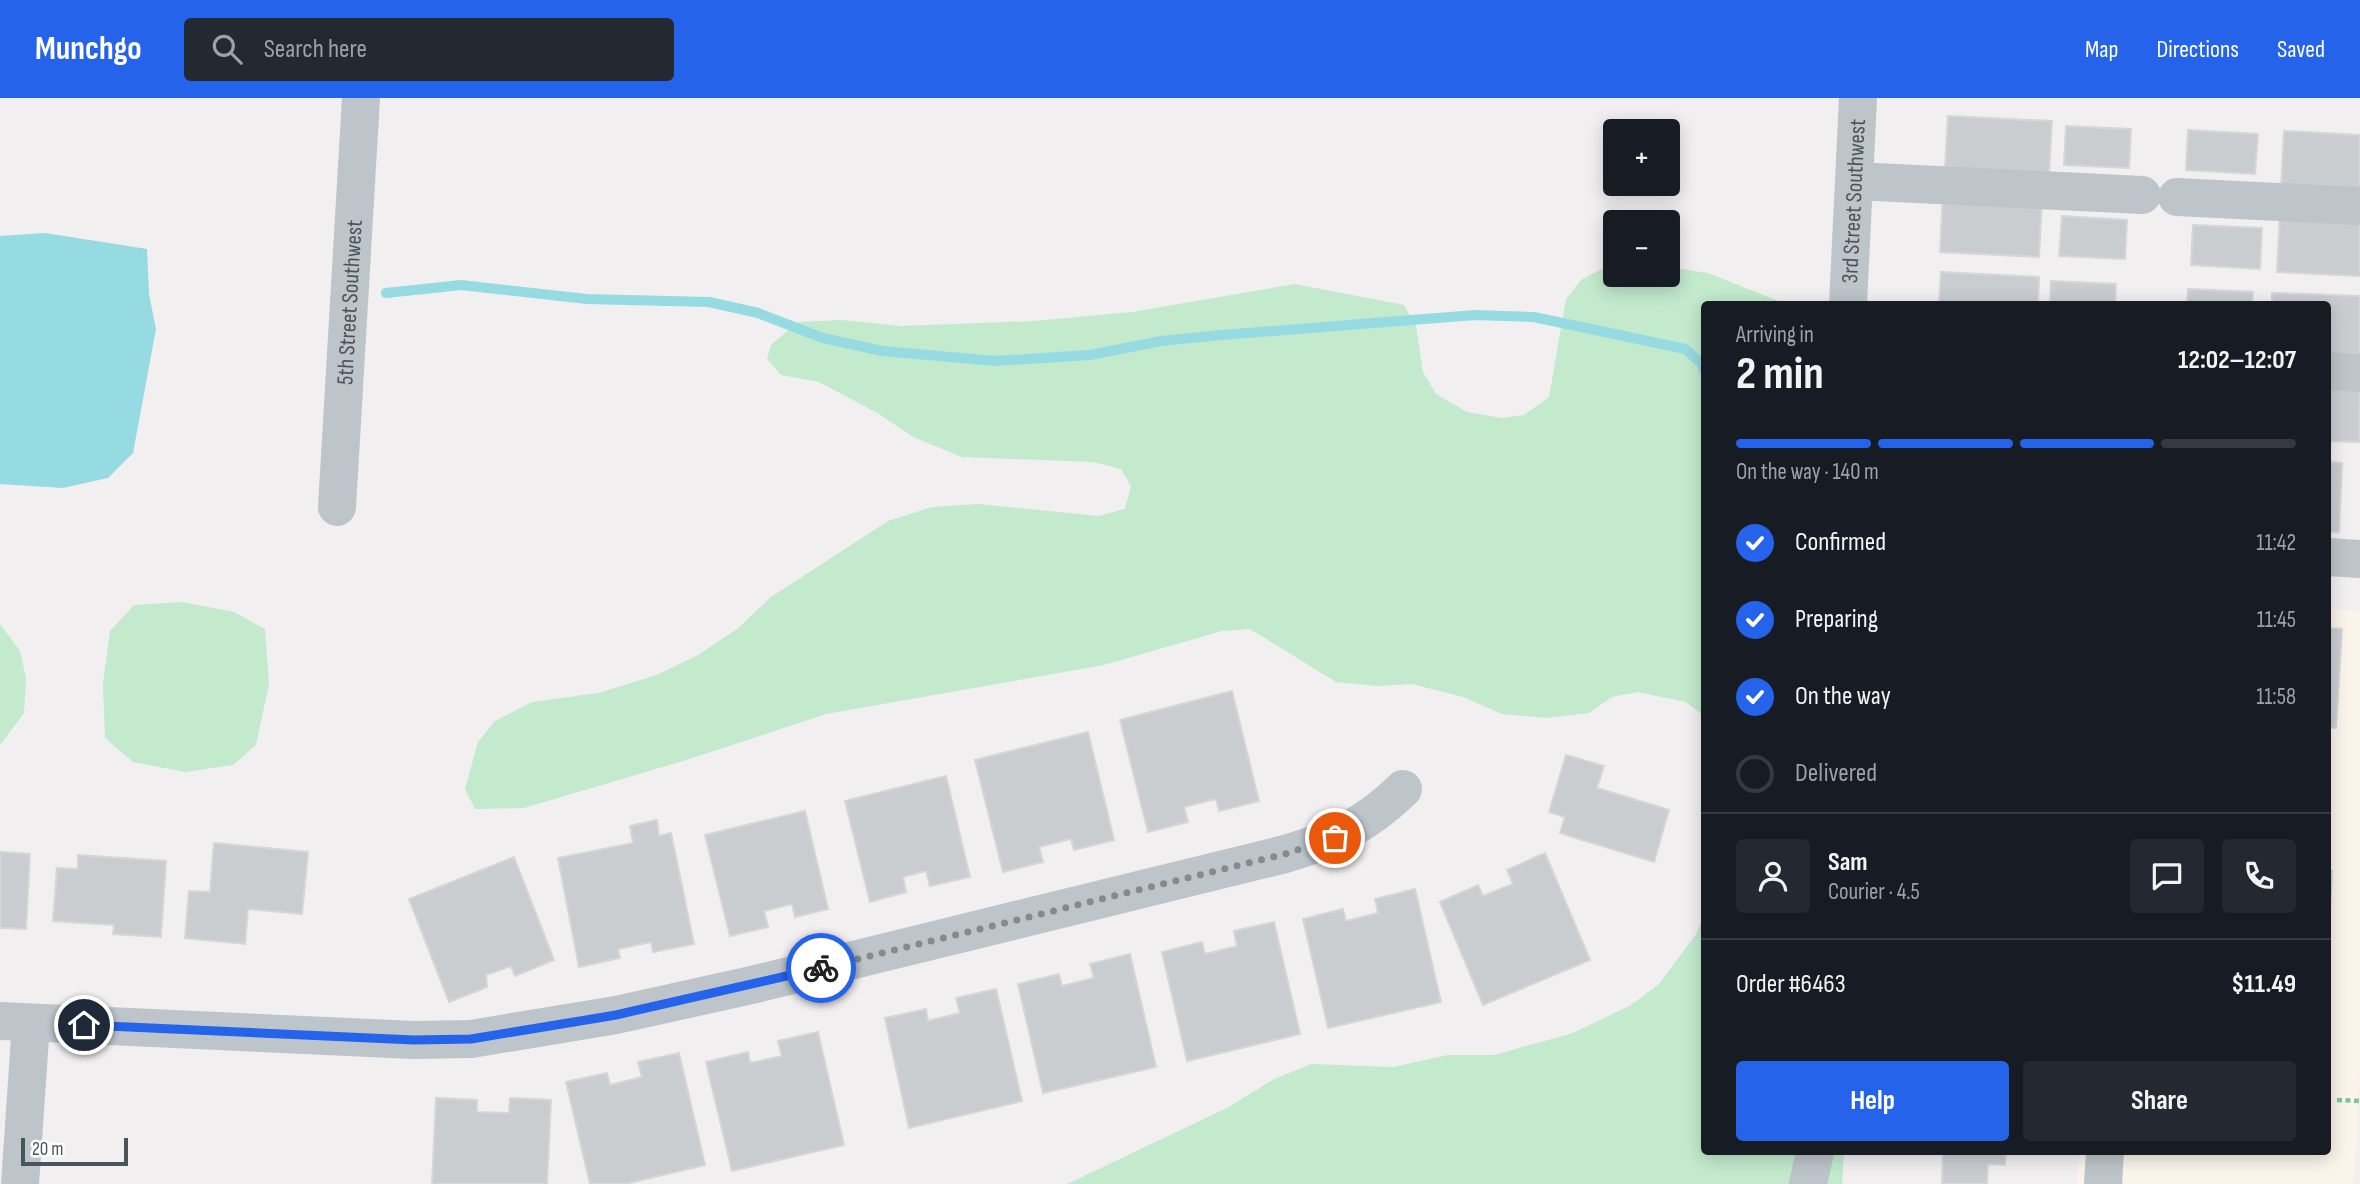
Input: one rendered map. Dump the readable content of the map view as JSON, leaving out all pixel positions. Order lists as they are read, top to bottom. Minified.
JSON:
{"streets":{"street":["3rd Street Southwest","5th Street Southwest"]},"scale_bar":"20 m","page":{"header":"Munchgo","search":"Search here","nav":["Map","Directions","Saved"],"map_buttons":["+","−"],"heading":["2 min","Arriving in","12:02–12:07"],"panel":["Sam","Courier · 4.5","Order #6463","$11.49"],"bar":"On the way · 140 m","list":[["Confirmed","11:42"],["Preparing","11:45"],["On the way","11:58"],"Delivered"],"buttons":["Help","Share"],"scale":"20 m"}}
